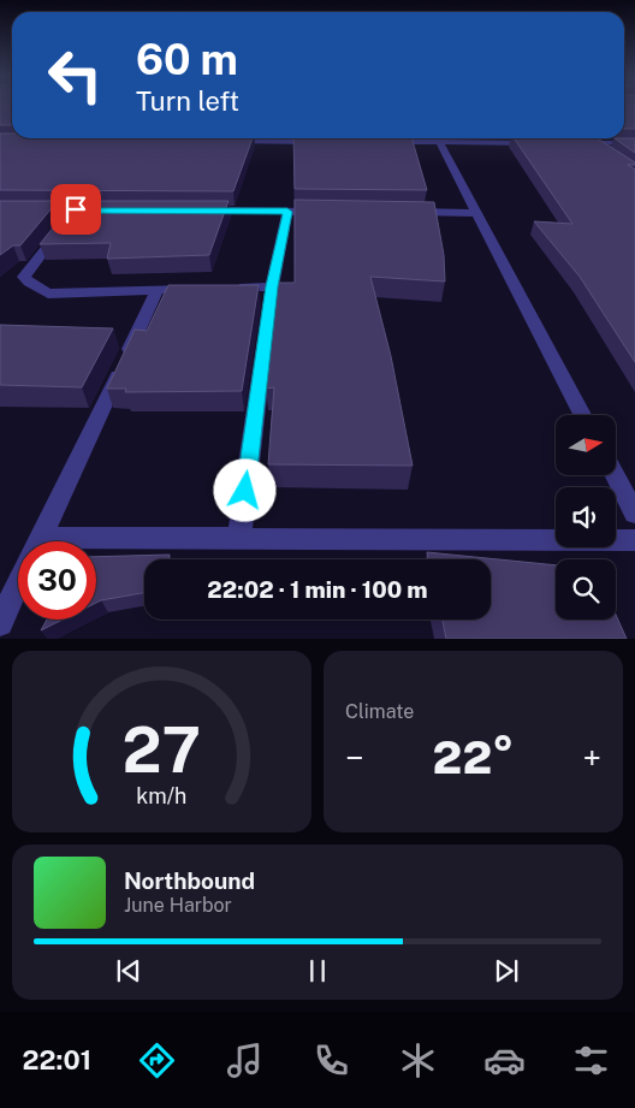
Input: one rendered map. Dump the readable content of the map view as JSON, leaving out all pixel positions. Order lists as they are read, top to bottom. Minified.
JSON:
{"north":"right","page":{"turn":["60 m","Turn left"],"limit":"30","trip":"22:02 · 1 min · 100 m","tile":"Climate","heat":["−","22°","+"],"song":["Northbound","June Harbor"],"tabs":"22:01","gauge":["27","km/h"]}}
